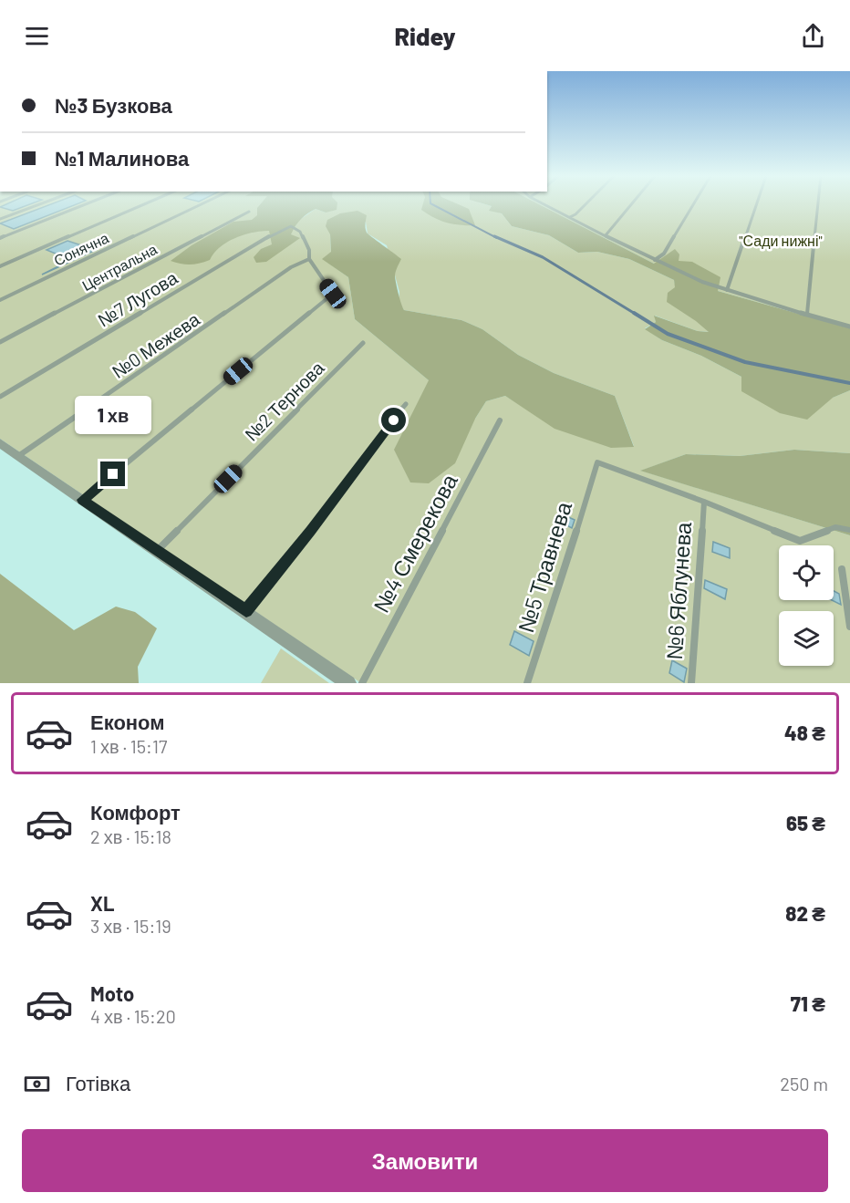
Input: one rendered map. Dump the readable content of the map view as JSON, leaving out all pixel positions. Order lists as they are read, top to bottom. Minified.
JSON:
{"streets":{"lane":["Сонячна","Центральна","№7 Лугова","№0 Межева","№2 Тернова","№4 Смерекова","№5 Травнева","№6 Яблунева"]},"crossings":[["№7 Лугова","№0 Межева"],["№5 Травнева","№6 Яблунева"]],"parks":["\"Сади нижні\""],"page":{"header":"Ridey","banner":["№3 Бузкова","№1 Малинова"],"bubble":"1 хв","list":[{"name":"Економ","note":"1 хв · 15:17","value":"48 ₴"},{"name":"Комфорт","note":"2 хв · 15:18","value":"65 ₴"},{"name":"XL","note":"3 хв · 15:19","value":"82 ₴"},{"name":"Moto","note":"4 хв · 15:20","value":"71 ₴"}],"pay":["Готівка","250 m"],"buttons":"Замовити"}}
